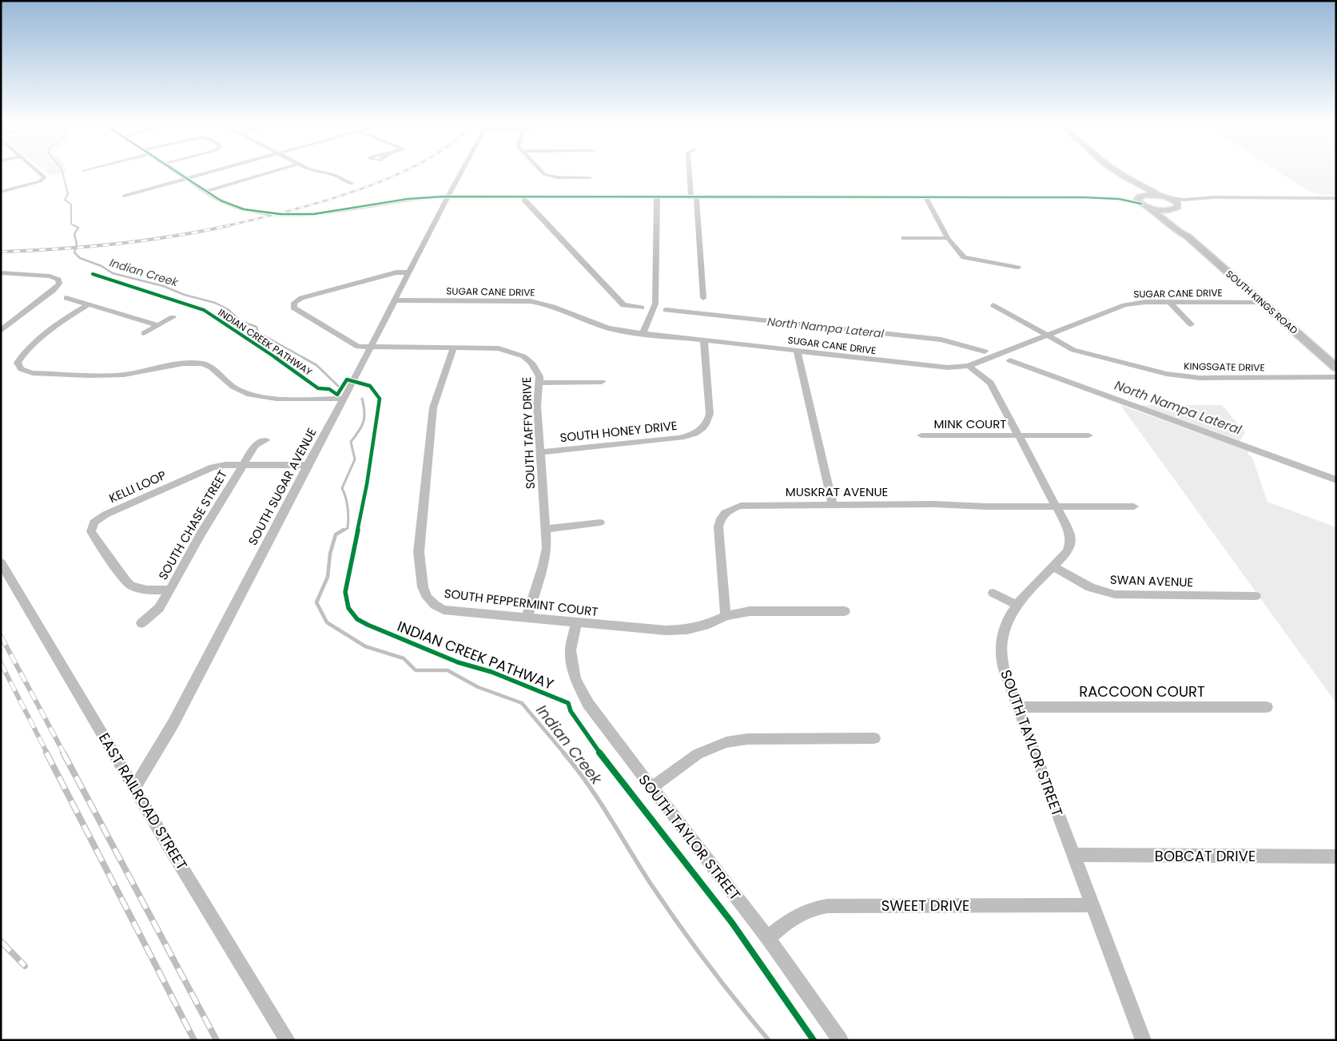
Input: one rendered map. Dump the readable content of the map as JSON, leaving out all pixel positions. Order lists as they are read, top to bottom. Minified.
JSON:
{"streets":{"main road":["SOUTH KINGS ROAD"],"street":["SUGAR CANE DRIVE","KINGSGATE DRIVE","MINK COURT","SOUTH HONEY DRIVE","SOUTH TAFFY DRIVE","KELLI LOOP","SOUTH SUGAR AVENUE","MUSKRAT AVENUE","SOUTH CHASE STREET","SWAN AVENUE","SOUTH PEPPERMINT COURT","RACCOON COURT","SOUTH TAYLOR STREET","EAST RAILROAD STREET","BOBCAT DRIVE","SWEET DRIVE"],"cycle path":["INDIAN CREEK PATHWAY"]},"crossings":[["SUGAR CANE DRIVE","SOUTH KINGS ROAD"],["SUGAR CANE DRIVE","KINGSGATE DRIVE"],["SUGAR CANE DRIVE","SOUTH HONEY DRIVE"],["SUGAR CANE DRIVE","SOUTH SUGAR AVENUE"],["SUGAR CANE DRIVE","SOUTH TAYLOR STREET"],["MINK COURT","SOUTH TAYLOR STREET"],["SOUTH HONEY DRIVE","SOUTH TAFFY DRIVE"],["SOUTH TAFFY DRIVE","SOUTH SUGAR AVENUE"],["SOUTH TAFFY DRIVE","SOUTH PEPPERMINT COURT"],["KELLI LOOP","SOUTH SUGAR AVENUE"],["KELLI LOOP","SOUTH CHASE STREET"],["SOUTH SUGAR AVENUE","EAST RAILROAD STREET"],["MUSKRAT AVENUE","SOUTH PEPPERMINT COURT"],["MUSKRAT AVENUE","SOUTH TAYLOR STREET"],["SWAN AVENUE","SOUTH TAYLOR STREET"],["SOUTH PEPPERMINT COURT","SOUTH TAYLOR STREET"],["RACCOON COURT","SOUTH TAYLOR STREET"],["SOUTH TAYLOR STREET","BOBCAT DRIVE"],["SOUTH TAYLOR STREET","SWEET DRIVE"]],"water":["Indian Creek","North Nampa Lateral"]}
